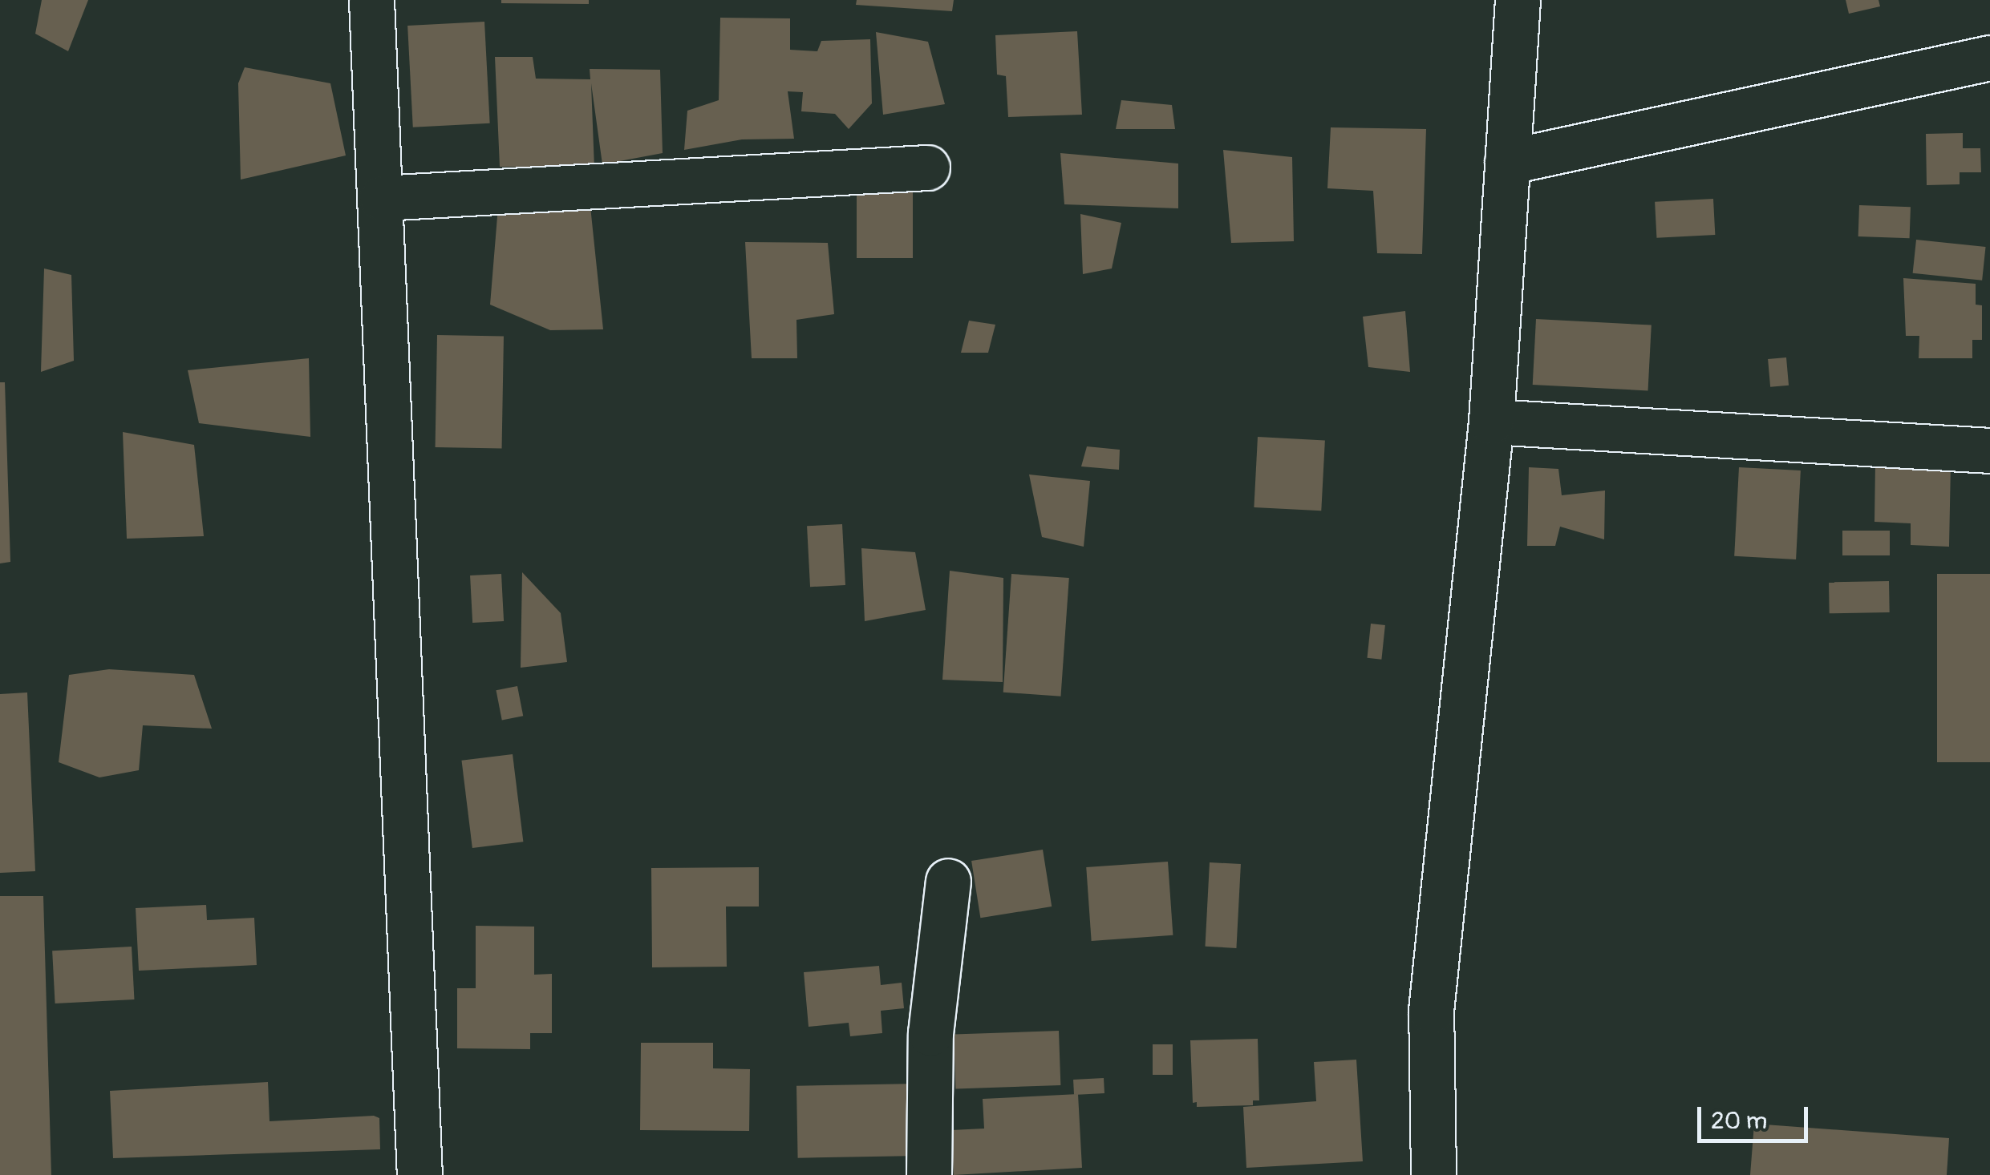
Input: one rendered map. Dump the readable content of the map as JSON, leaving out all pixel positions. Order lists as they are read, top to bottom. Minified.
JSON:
{"scale_bar":"20 m"}
